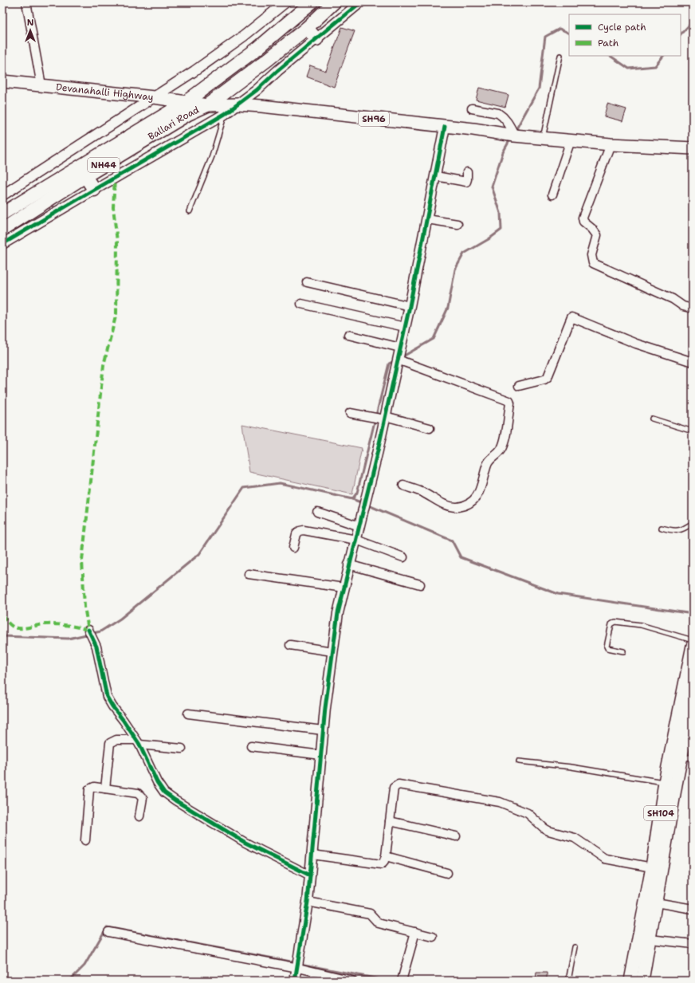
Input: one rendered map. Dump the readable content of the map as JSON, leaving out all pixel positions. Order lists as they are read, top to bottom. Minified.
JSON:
{"streets":{"highway":["Ballari Road","NH44"],"main road":["Devanahalli Highway","SH96","SH104"]},"crossings":[["Devanahalli Highway","SH96"],["Devanahalli Highway","Ballari Road"],["SH96","Ballari Road"]],"legend":["Cycle path","Path"],"north":"top"}
